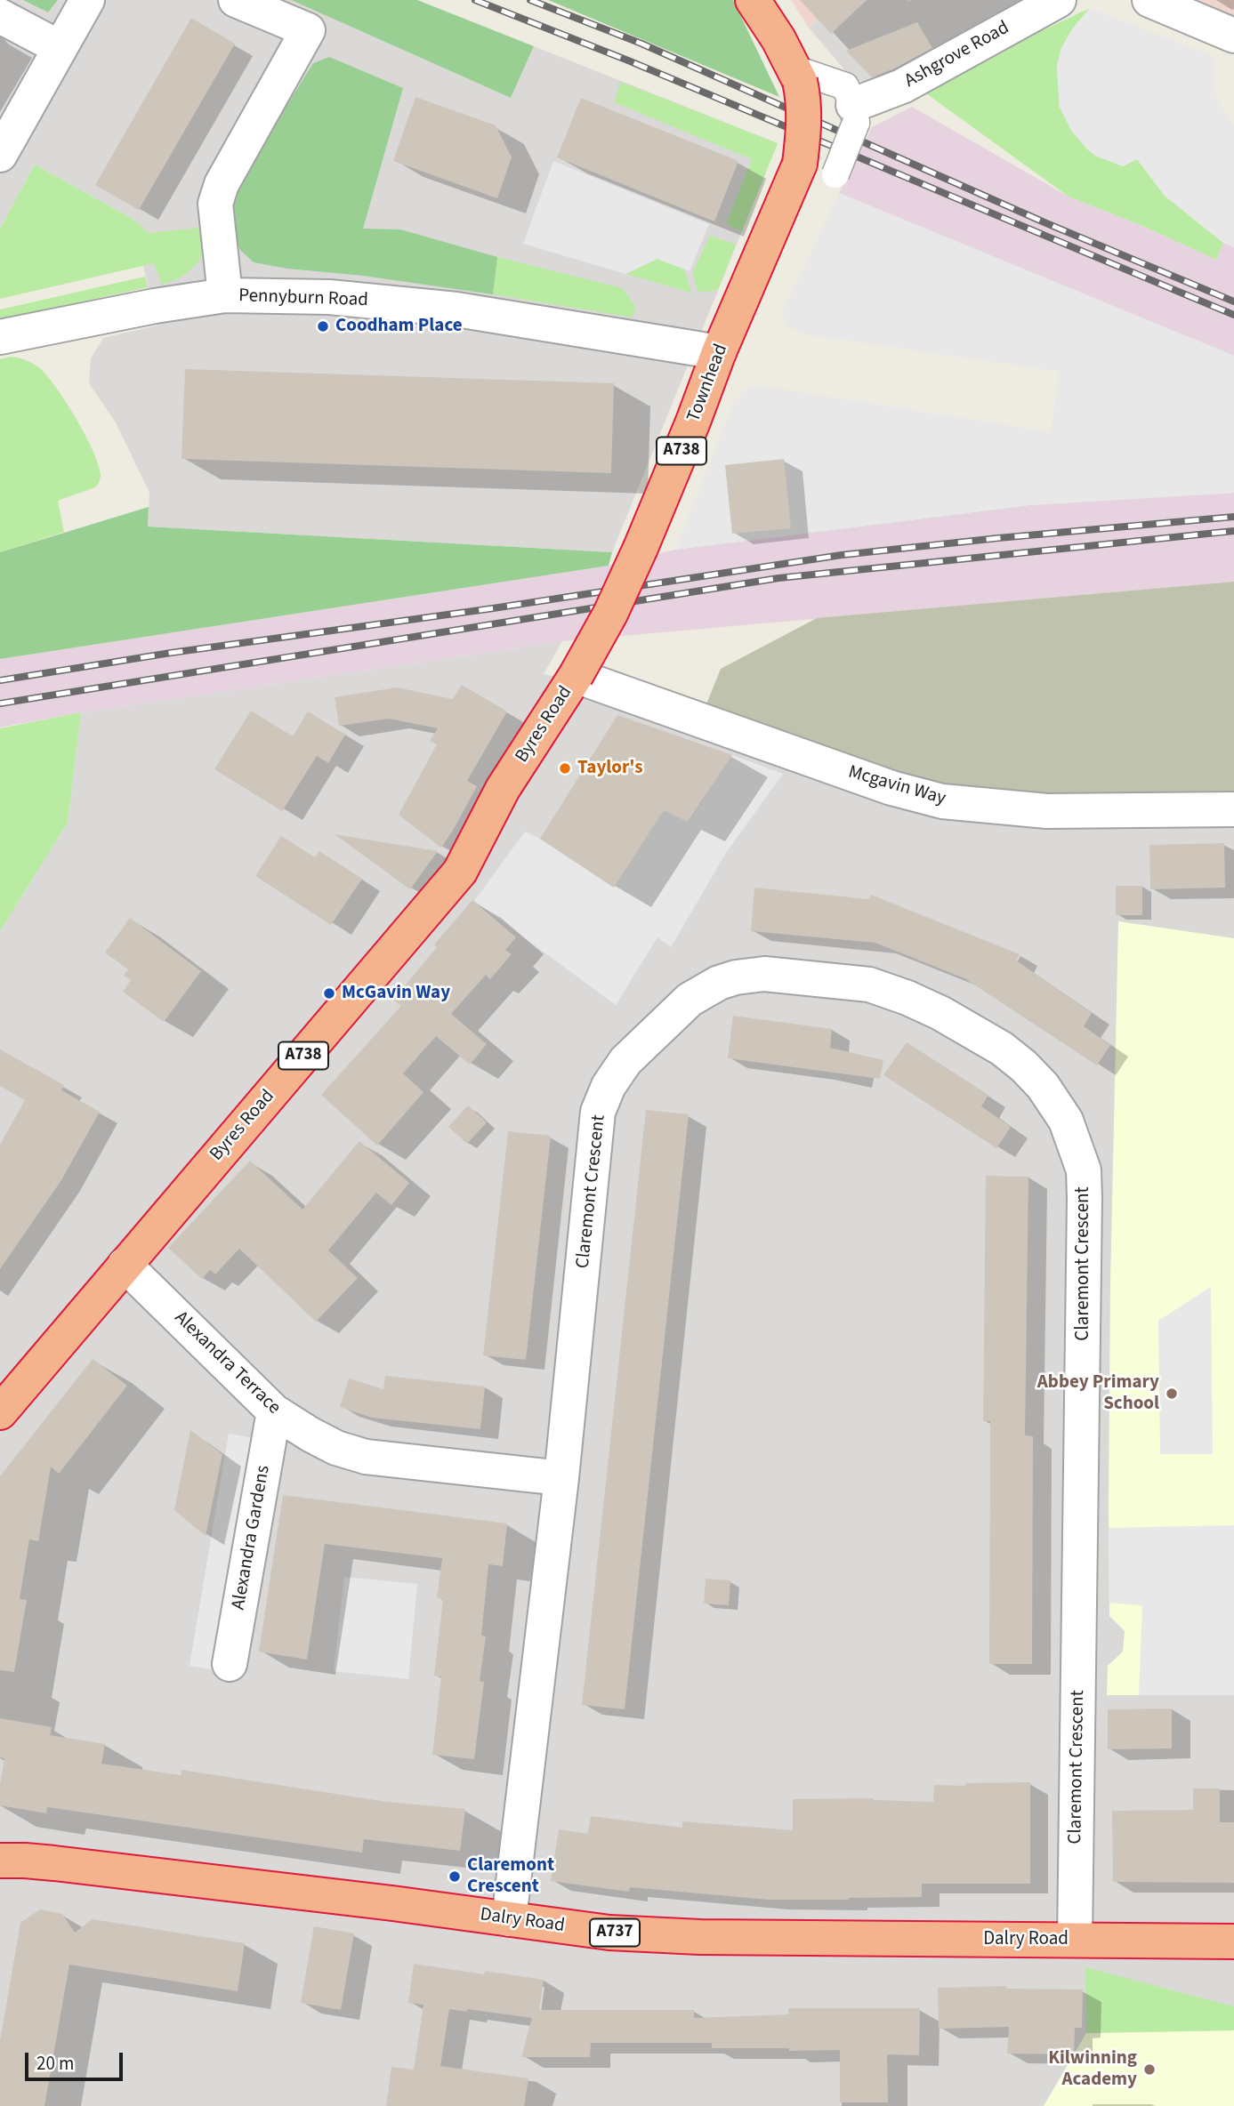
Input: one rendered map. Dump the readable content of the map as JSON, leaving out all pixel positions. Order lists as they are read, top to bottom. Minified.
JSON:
{"streets":{"highway":["Townhead","A738","Byres Road","Dalry Road","A737"],"street":["Ashgrove Road","Pennyburn Road","Mcgavin Way","Claremont Crescent","Alexandra Terrace","Alexandra Gardens"]},"crossings":[["Pennyburn Road","Townhead"],["Townhead","A738"],["Townhead","Byres Road"],["Townhead","Mcgavin Way"],["Byres Road","Mcgavin Way"],["Byres Road","Alexandra Terrace"],["Claremont Crescent","Alexandra Terrace"],["Claremont Crescent","Dalry Road"],["Alexandra Terrace","Alexandra Gardens"]],"places":["Coodham Place","Taylor's","McGavin Way","Abbey Primary School","Claremont Crescent","Kilwinning Academy"],"scale_bar":"20 m"}
